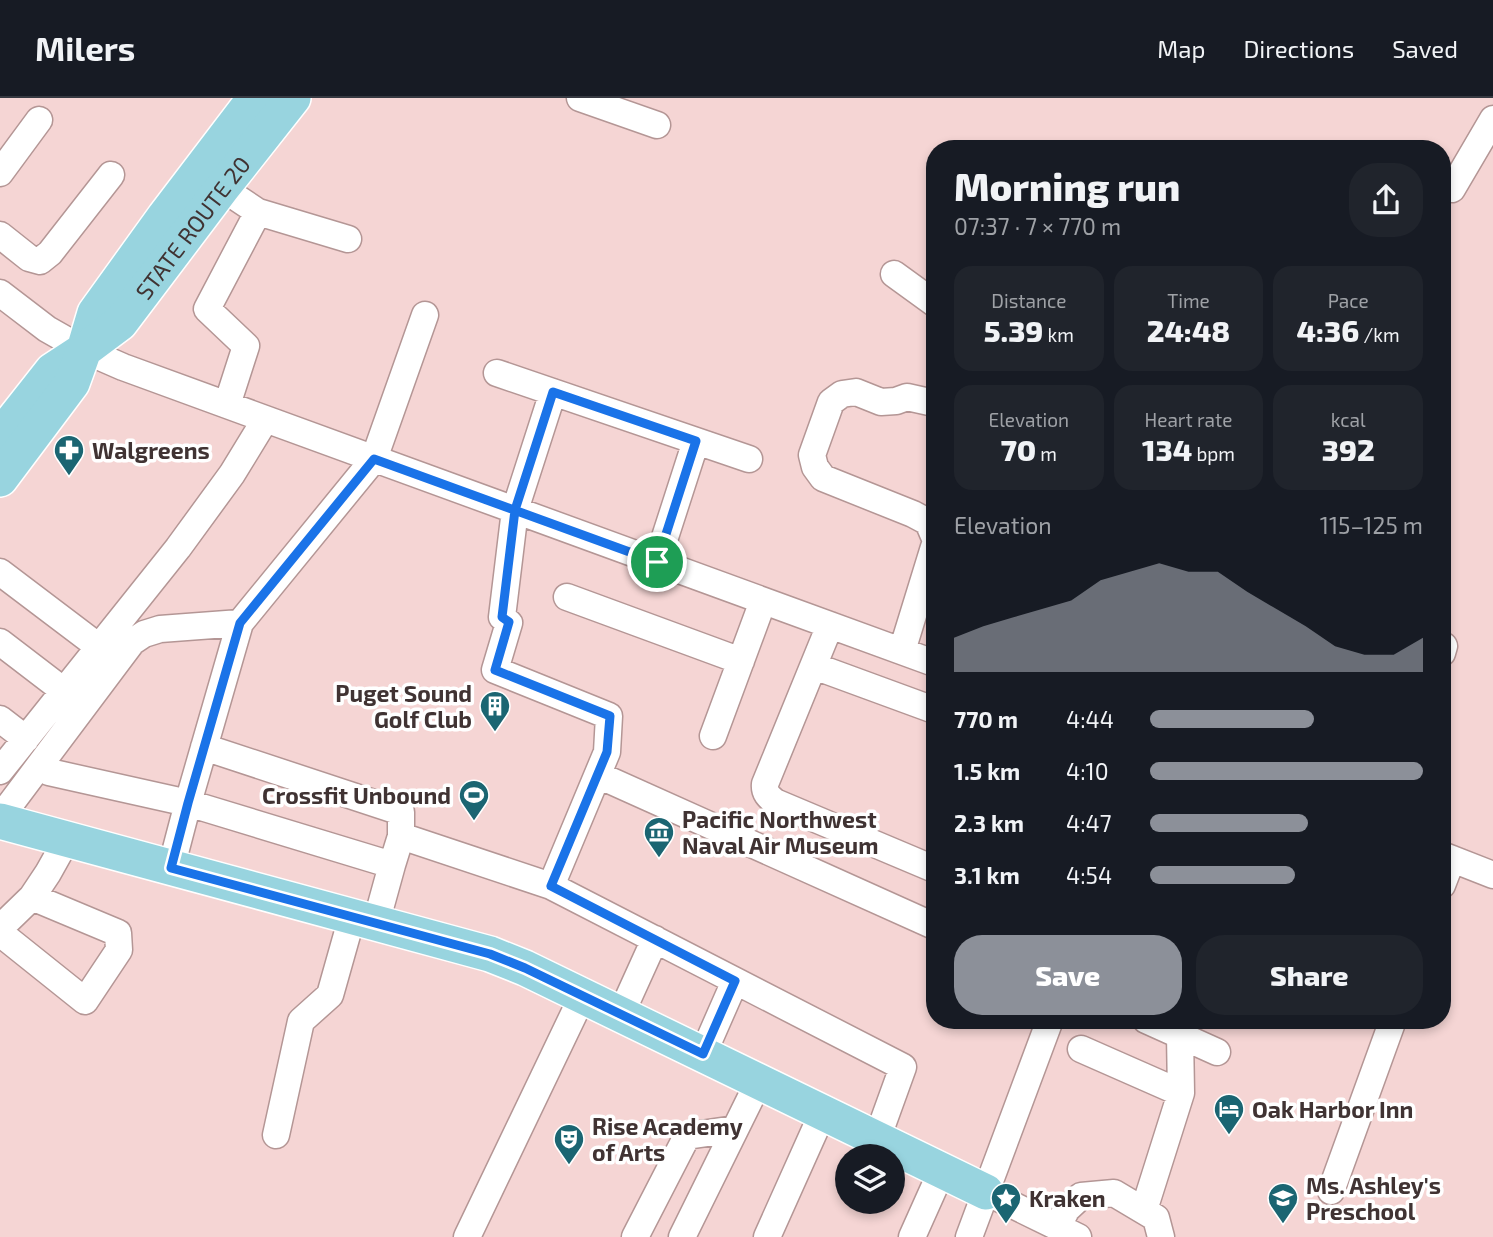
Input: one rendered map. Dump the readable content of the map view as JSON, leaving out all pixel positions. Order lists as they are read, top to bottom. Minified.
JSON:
{"streets":{"main road":["STATE ROUTE 20"]},"places":{"pharmacy":["Walgreens"],"building":["Puget Sound Golf Club"],"sports":["Crossfit Unbound"],"museum":["Pacific Northwest Naval Air Museum"],"hotel":["Oak Harbor Inn"],"theatre":["Rise Academy of Arts"],"place":["Kraken"],"school or university":["Ms. Ashley's Preschool"]},"page":{"header":"Milers","nav":["Map","Directions","Saved"],"heading":["Morning run","07:37 · 7 × 770 m"],"stats":[["Distance","5.39 km"],["Time","24:48"],["Pace","4:36 /km"],["Elevation","70 m"],["Heart rate","134 bpm"],["kcal","392"]],"chart":["Elevation","115–125 m"],"list":[{"name":"770 m","note":"4:44"},{"name":"1.5 km","note":"4:10"},{"name":"2.3 km","note":"4:47"},{"name":"3.1 km","note":"4:54"}],"buttons":["Save","Share"]}}
